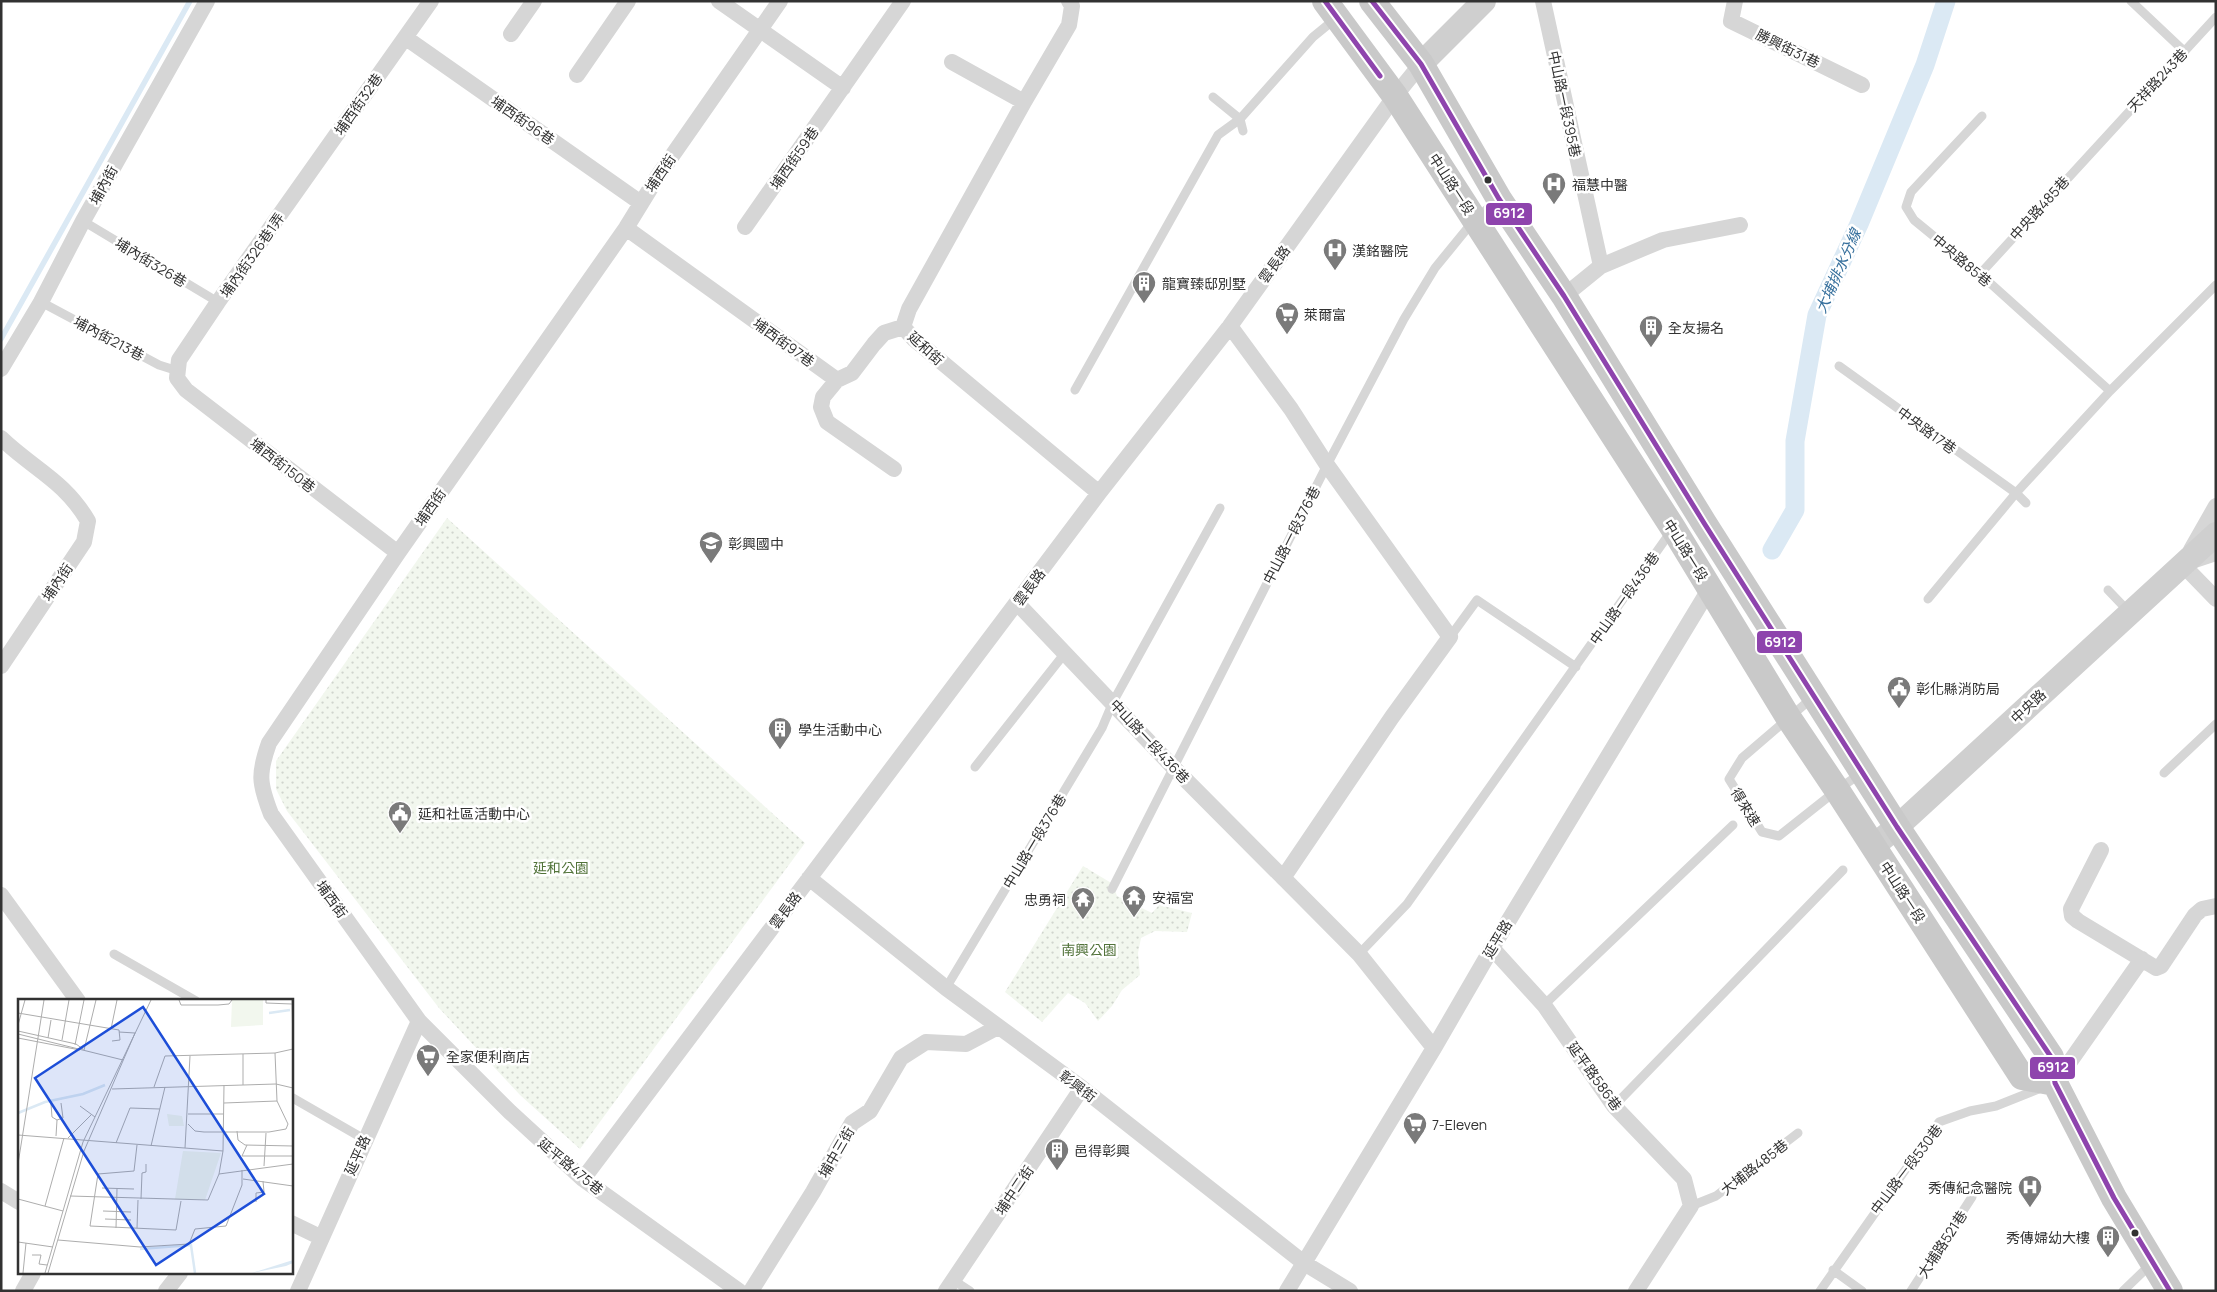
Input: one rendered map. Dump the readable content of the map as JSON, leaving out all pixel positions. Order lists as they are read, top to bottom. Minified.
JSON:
{"streets":{"main road":["中山路一段"],"street":["勝興街31巷","埔西街32巷","中山路一段395巷","埔西街96巷","埔西街59巷","埔西街","埔內街","埔內街326巷1弄","雲長路","埔西街97巷","延和街","埔西街150巷","中山路一段436巷","中央路","延平路","延平路586巷","彰興街","埔中三街","延平路475巷","埔中二街"],"lane":["天祥路243巷","中央路485巷","中央路85巷","埔內街326巷","埔內街213巷","中央路17巷","中山路一段376巷","得來速","大埔路485巷","中山路一段530巷","大埔路521巷"]},"crossings":[["天祥路243巷","中央路485巷"],["埔西街32巷","埔西街96巷"],["埔西街32巷","埔內街326巷1弄"],["埔西街96巷","埔西街"],["埔西街","埔西街97巷"],["埔西街","埔西街150巷"],["埔西街","延平路"],["埔西街","延平路475巷"],["中山路一段","雲長路"],["中山路一段","中山路一段376巷"],["中山路一段","中山路一段436巷"],["中山路一段","中央路"],["中山路一段","得來速"],["中山路一段","延平路"],["中山路一段","中山路一段530巷"],["埔內街","埔內街326巷"],["埔內街","埔內街213巷"],["中央路485巷","中央路85巷"],["埔內街326巷1弄","埔內街326巷"],["埔內街326巷1弄","埔內街213巷"],["埔內街326巷1弄","埔西街150巷"],["雲長路","延和街"],["雲長路","中山路一段436巷"],["雲長路","彰興街"],["雲長路","延平路475巷"],["埔內街213巷","埔西街150巷"],["中山路一段376巷","中山路一段436巷"],["中山路一段376巷","彰興街"],["中山路一段436巷","延平路"],["延平路","延平路586巷"],["延平路","彰興街"],["延平路","延平路475巷"],["延平路586巷","大埔路485巷"],["彰興街","埔中三街"],["彰興街","埔中二街"]],"water":["大埔排水分線"],"parks":["延和公園","南興公園"],"places":{"hospital":["福慧中醫","漢銘醫院","秀傳紀念醫院"],"building":["龍寶臻邸別墅","全友揚名","學生活動中心","邑得彰興","秀傳婦幼大樓"],"supermarket":["萊爾富","全家便利商店","7-Eleven"],"school or university":["彰興國中"],"public building":["彰化縣消防局","延和社區活動中心"],"temple":["安福宮","忠勇祠"]},"lines":["transit line 6912"]}
